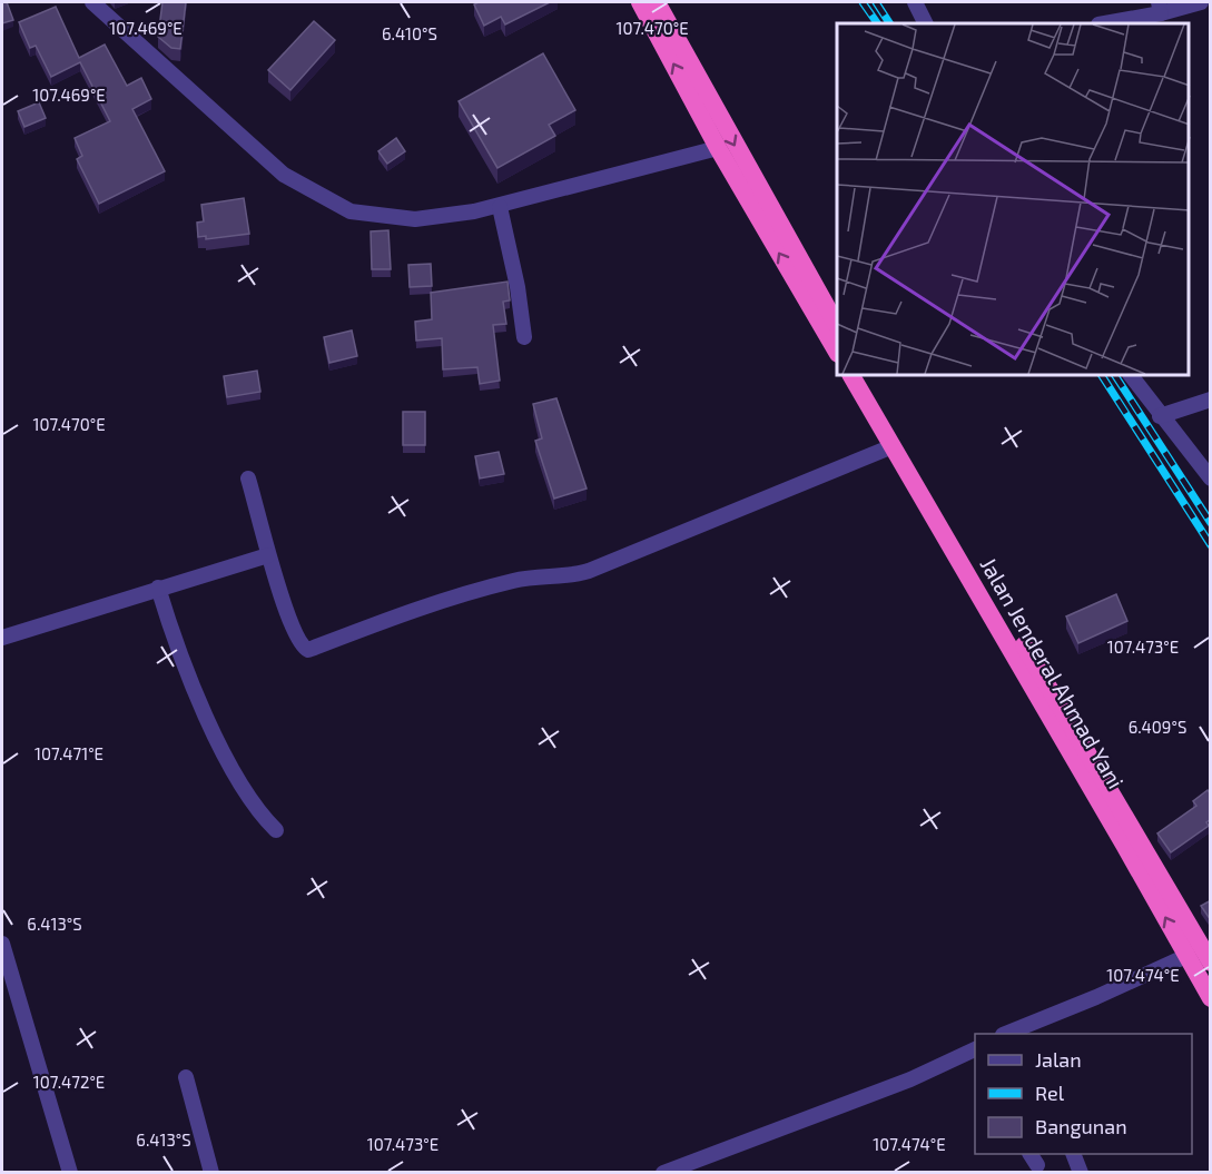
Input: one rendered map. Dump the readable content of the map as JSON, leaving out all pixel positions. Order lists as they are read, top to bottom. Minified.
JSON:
{"streets":{"highway":["Jalan Jenderal Ahmad Yani"]},"legend":["Jalan","Rel","Bangunan"],"coordinates":["107.469°E","107.470°E","6.410°S","107.473°E","6.409°S","107.471°E","6.413°S","107.474°E","107.472°E"]}
